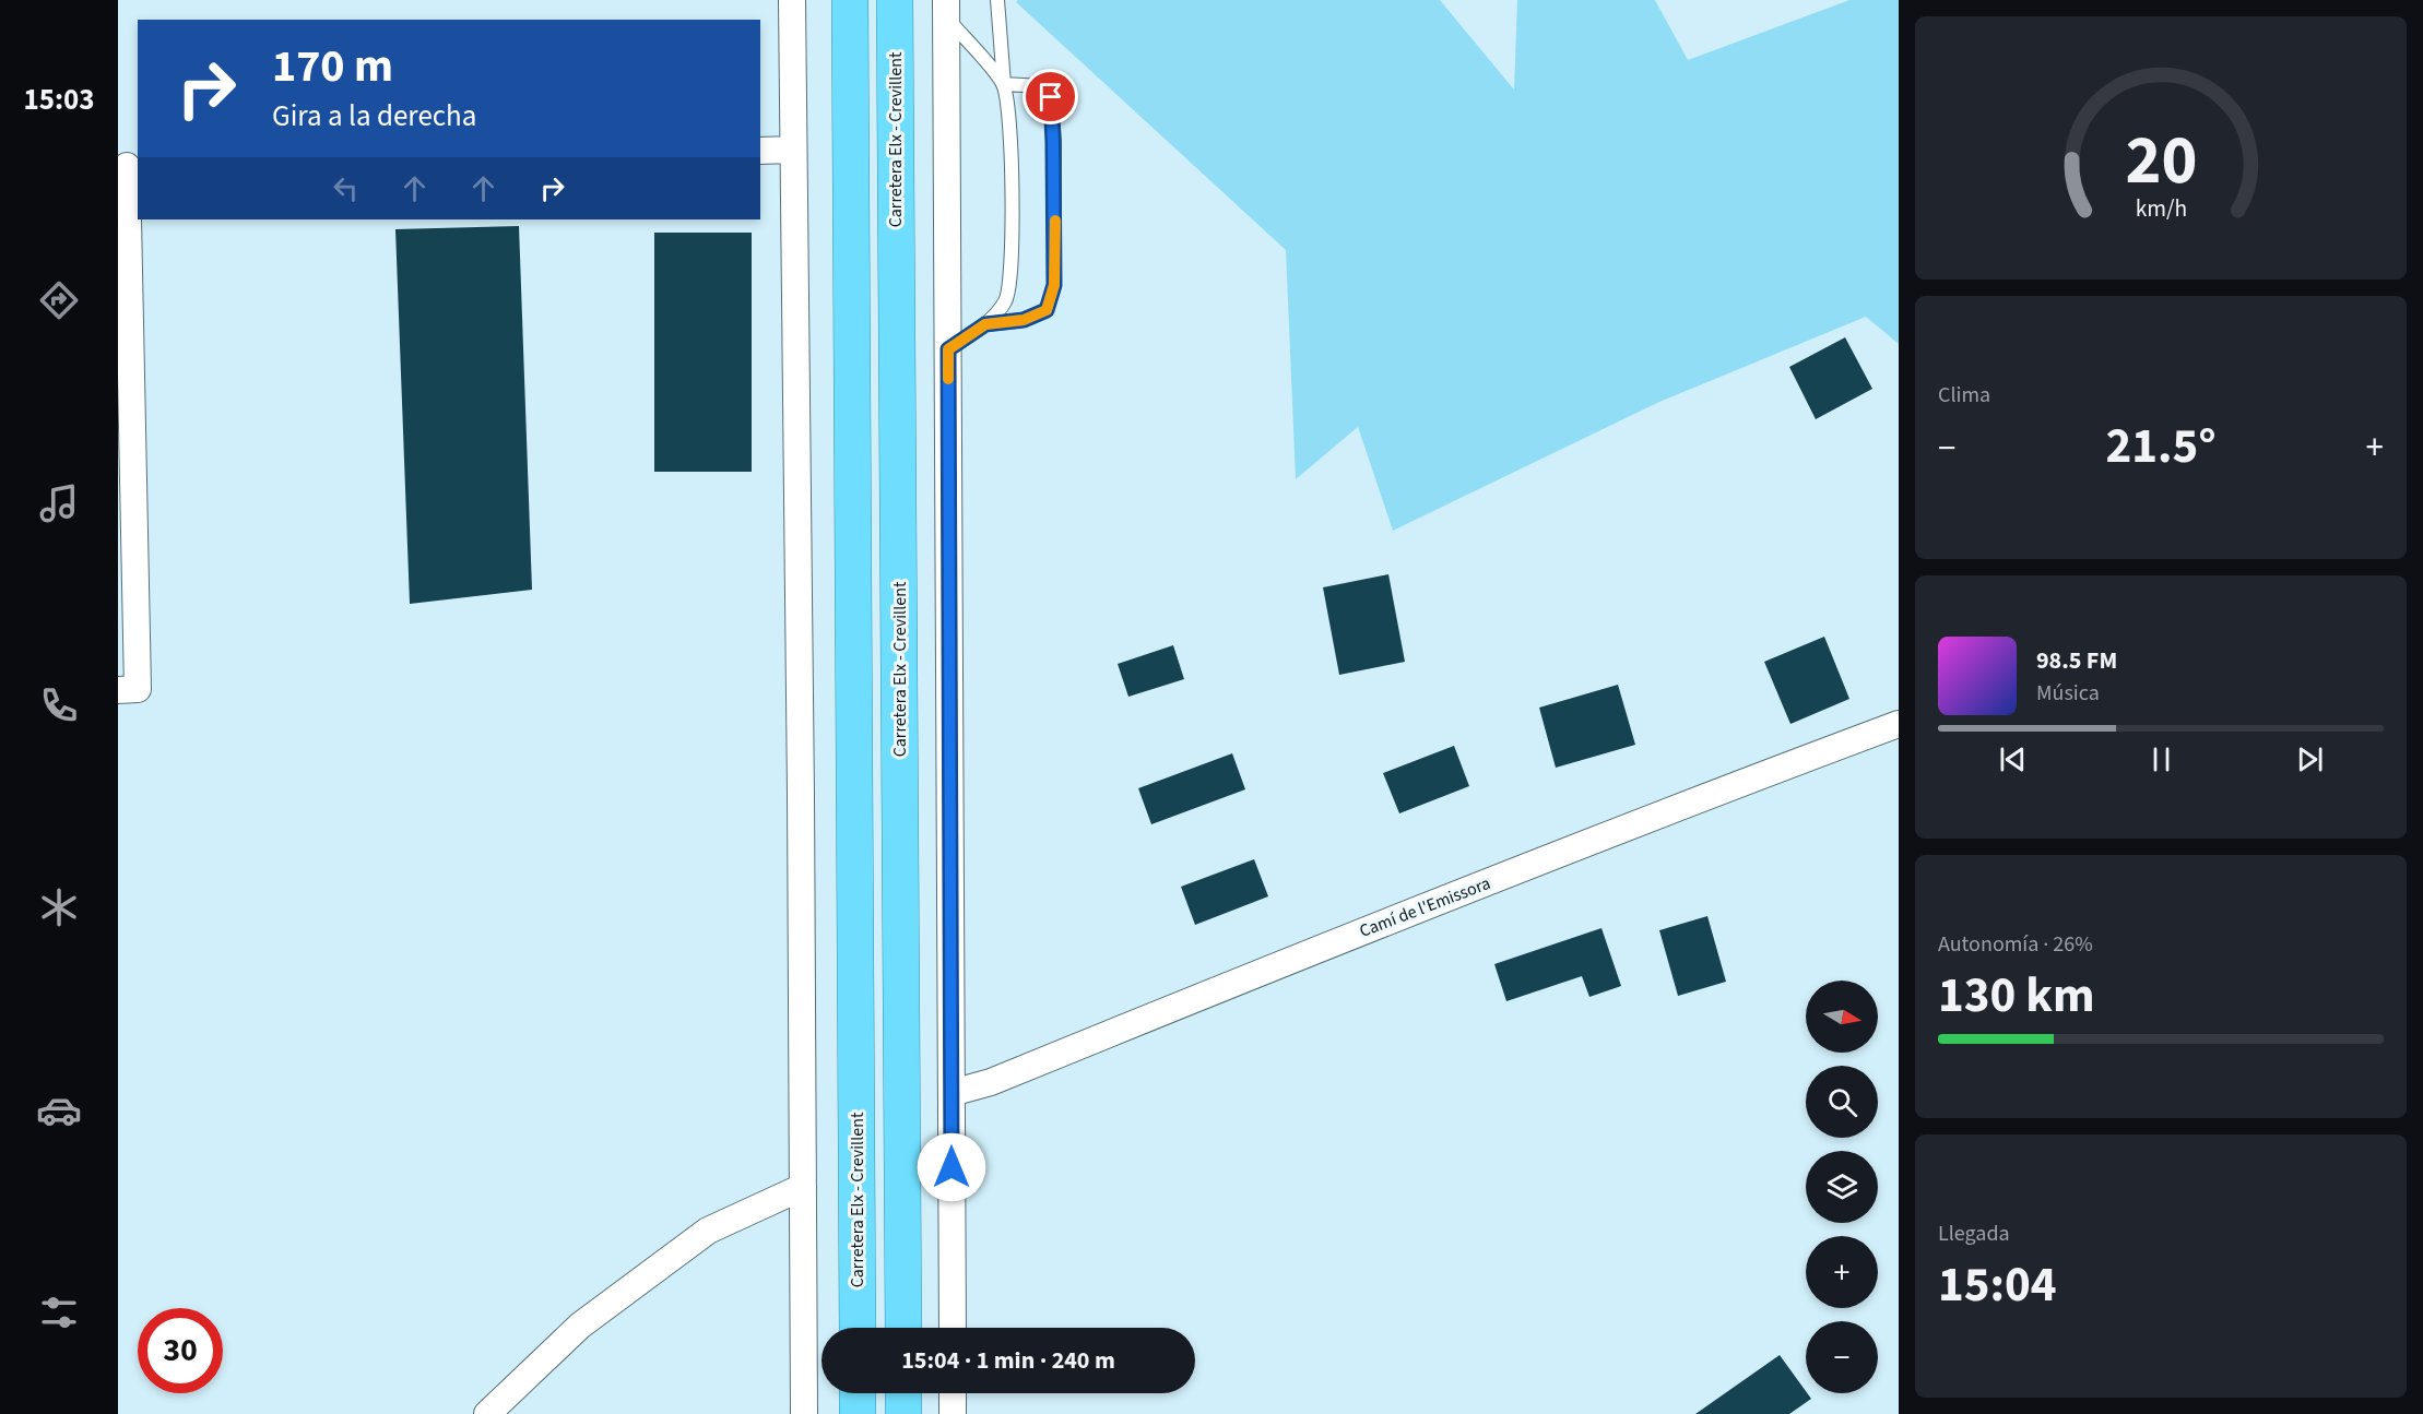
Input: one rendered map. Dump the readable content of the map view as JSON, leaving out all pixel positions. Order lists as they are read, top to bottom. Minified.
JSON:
{"streets":{"highway":["Carretera Elx - Crevillent"],"street":["Camí de l'Emissora"]},"north":"right","page":{"tabs":"15:03","turn":["170 m","Gira a la derecha"],"tile":["Clima",["Autonomía · 26%","130 km"],["Llegada","15:04"]],"heat":["−","21.5°","+"],"song":["98.5 FM","Música"],"map_buttons":["+","−"],"limit":"30","trip":"15:04 · 1 min · 240 m","gauge":["20","km/h"]}}
